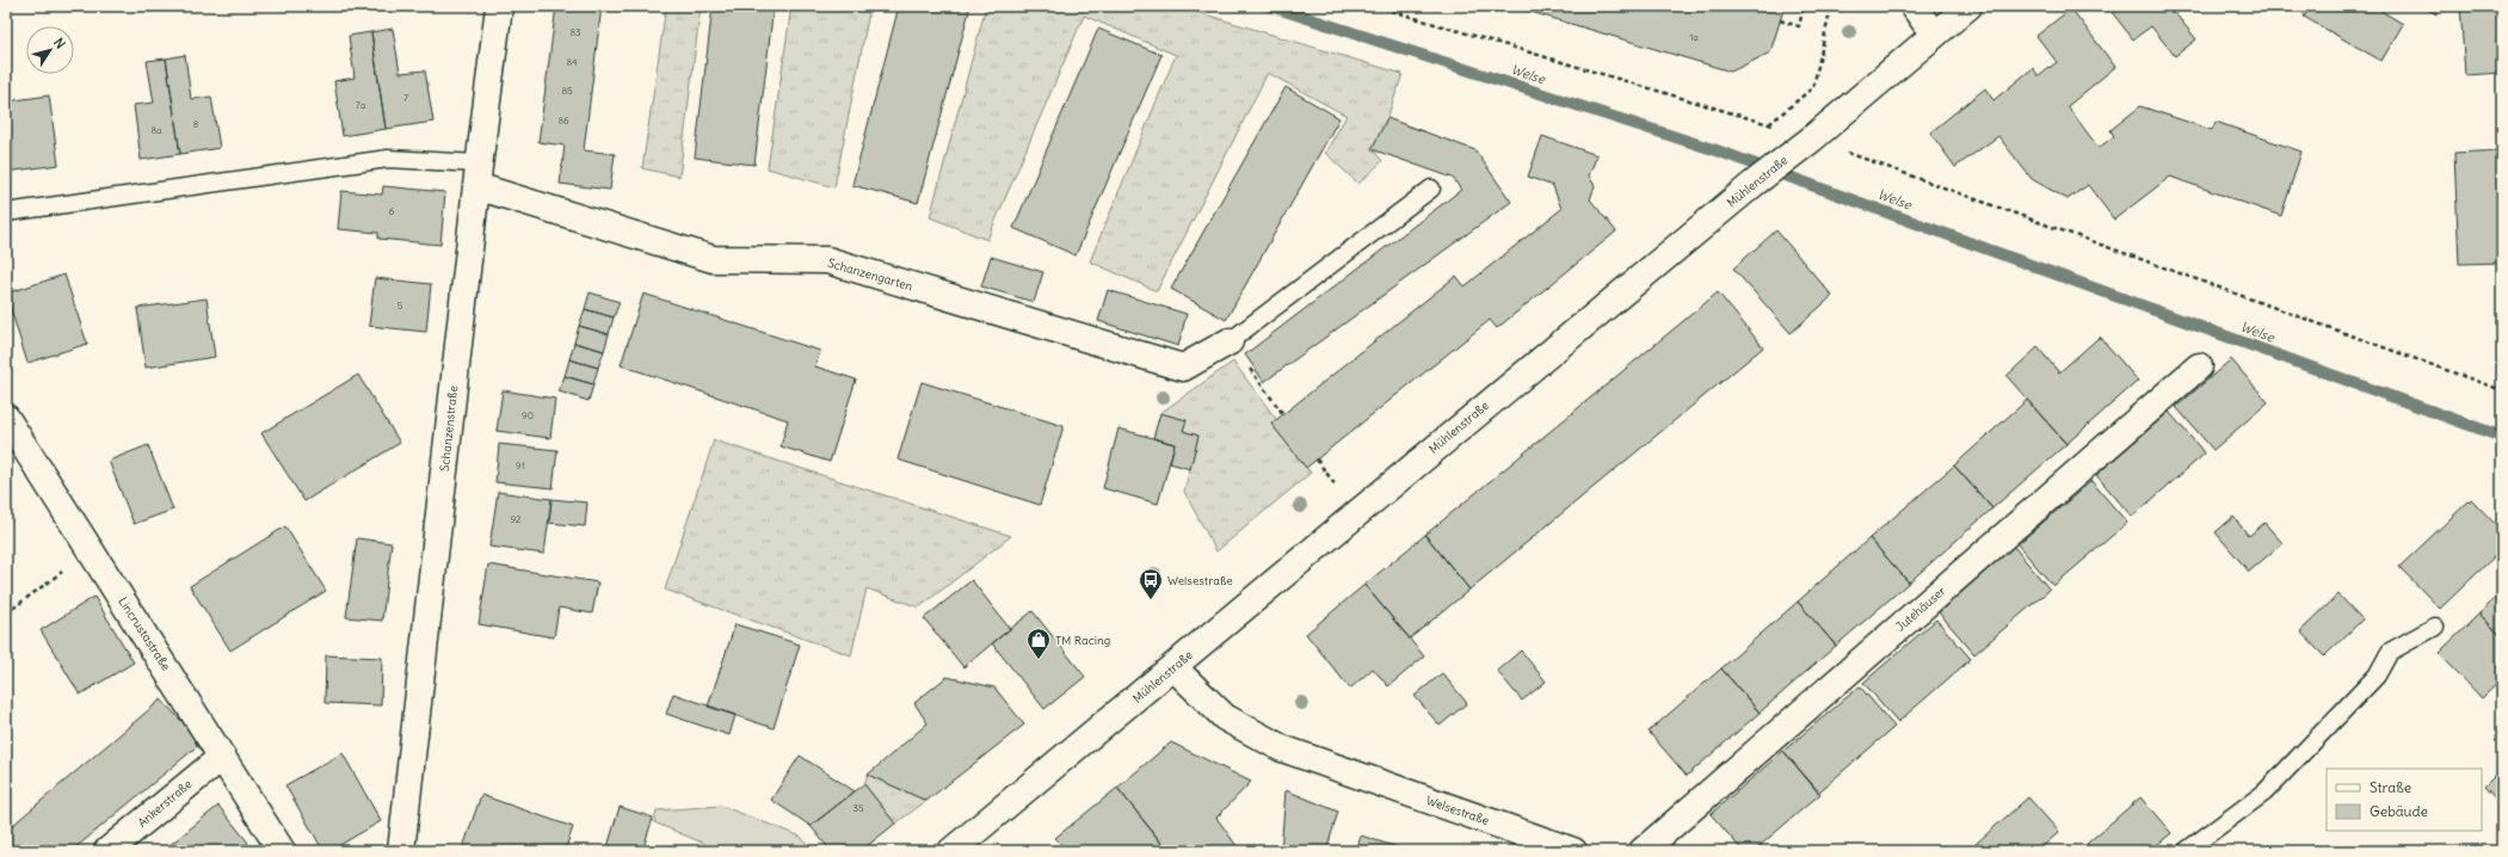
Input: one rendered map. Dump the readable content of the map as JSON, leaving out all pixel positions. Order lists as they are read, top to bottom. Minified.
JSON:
{"streets":{"street":["Mühlenstraße","Schanzengarten","Schanzenstraße","Jutehäuser","Lincrustastraße","Ankerstraße","Welsestraße"]},"crossings":[["Mühlenstraße","Welsestraße"],["Schanzengarten","Schanzenstraße"],["Lincrustastraße","Ankerstraße"]],"water":["Welse"],"places":{"bus stop":["Welsestraße"],"shop":["TM Racing"]},"house_numbers":["83","1a","84","85","7","7a","86","8","8a","6","5","90","91","92","35"],"legend":["Straße","Gebäude"],"north":"top right"}
